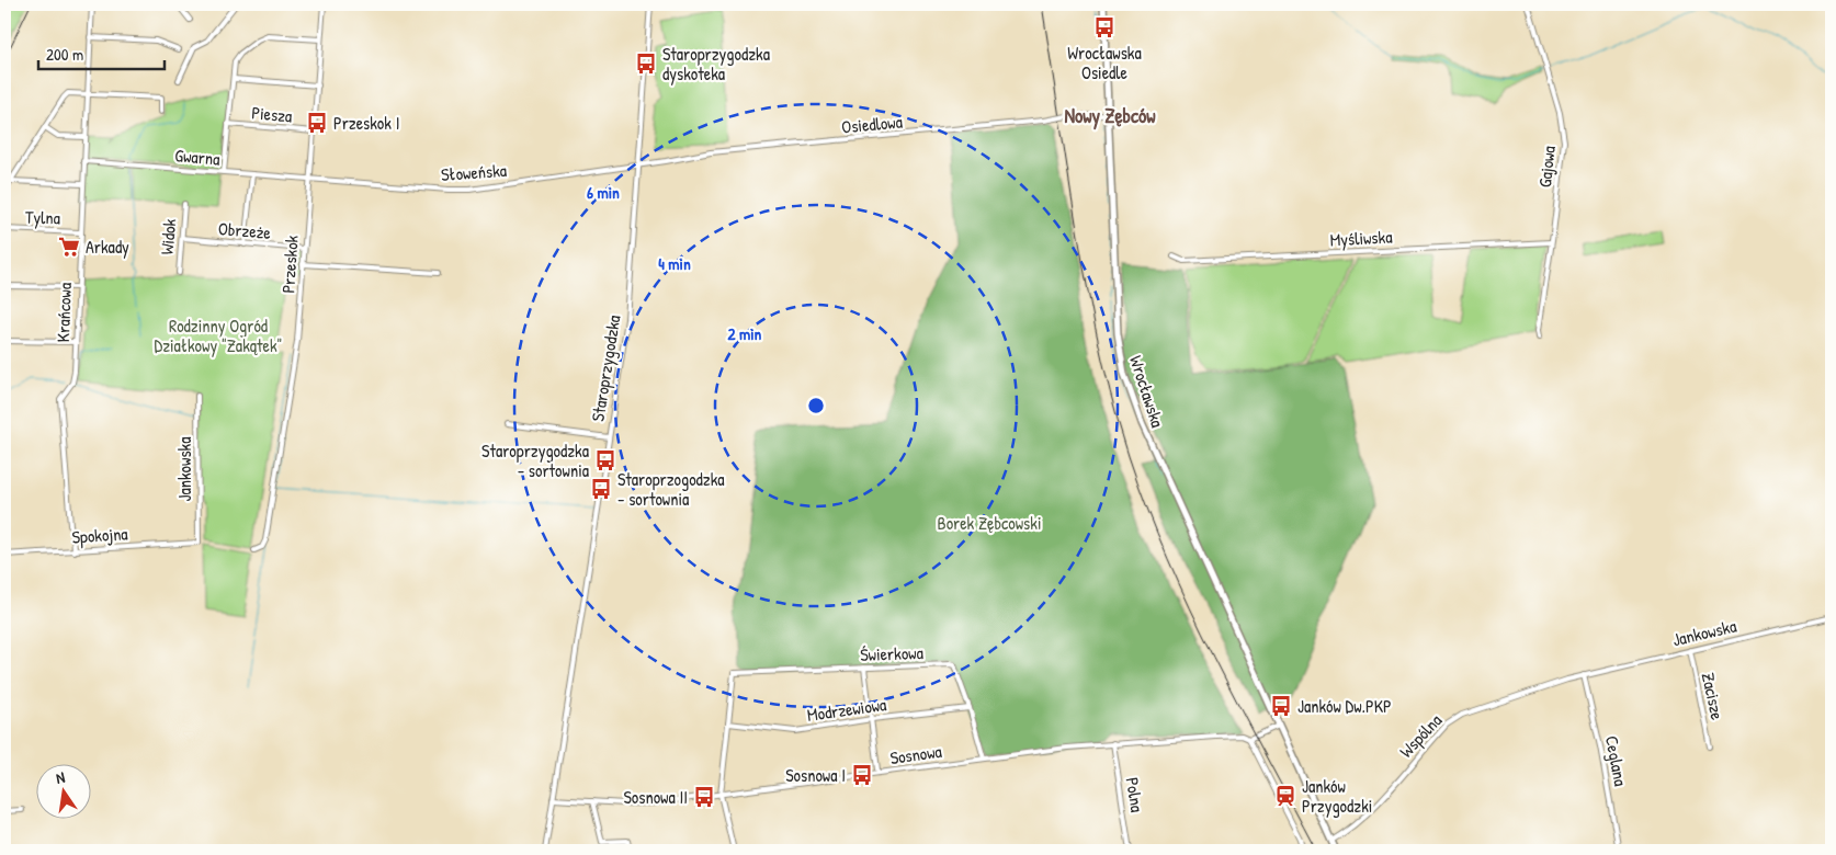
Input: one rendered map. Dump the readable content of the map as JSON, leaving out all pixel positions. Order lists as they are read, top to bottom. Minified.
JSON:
{"streets":{"main road":["Wrocławska"],"street":["Piesza","Osiedlowa","Gwarna","Gajowa","Słoweńska","Tylna","Obrzeże","Widok","Myśliwska","Przeskok","Krańcowa","Staroprzygodzka","Jankowska","Spokojna","Świerkowa","Zacisze","Modrzewiowa","Wspólna","Sosnowa","Ceglana","Polna"]},"crossings":[["Piesza","Gwarna"],["Piesza","Przeskok"],["Osiedlowa","Słoweńska"],["Osiedlowa","Staroprzygodzka"],["Osiedlowa","Wrocławska"],["Gwarna","Słoweńska"],["Gwarna","Przeskok"],["Gwarna","Krańcowa"],["Gajowa","Myśliwska"],["Słoweńska","Przeskok"],["Słoweńska","Staroprzygodzka"],["Tylna","Krańcowa"],["Obrzeże","Widok"],["Obrzeże","Przeskok"],["Krańcowa","Spokojna"],["Staroprzygodzka","Sosnowa"],["Wrocławska","Wspólna"],["Wrocławska","Sosnowa"],["Jankowska","Spokojna"],["Jankowska","Zacisze"],["Jankowska","Wspólna"],["Jankowska","Ceglana"],["Świerkowa","Modrzewiowa"],["Świerkowa","Sosnowa"],["Wspólna","Ceglana"],["Sosnowa","Polna"]],"districts":["Nowy Zębców"],"parks":["Rodzinny Ogród Działkowy \"Zakątek\"","Borek Zębcowski"],"places":{"bus stop":["Wrocławska Osiedle","Staroprzygodzka dyskoteka","Przeskok I","Staroprzygodzka - sortownia","Staroprzogodzka - sortownia","Janków Dw.PKP","Sosnowa I","Sosnowa II"],"supermarket":["Arkady"],"station":["Janków Przygodzki"]},"scale_bar":"200 m","north":"top","rings":["6 min","4 min","2 min"]}
